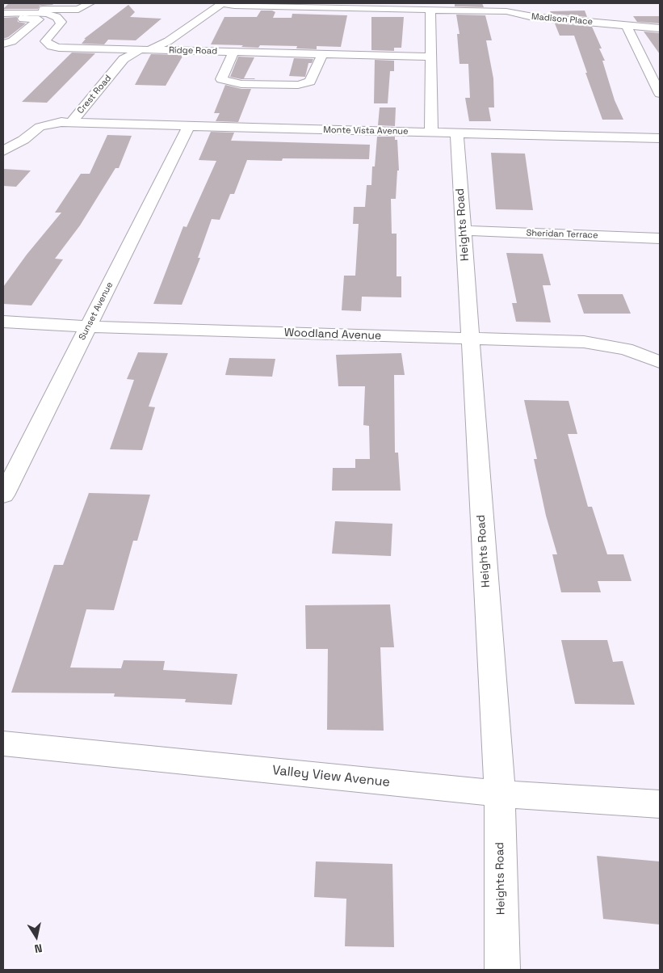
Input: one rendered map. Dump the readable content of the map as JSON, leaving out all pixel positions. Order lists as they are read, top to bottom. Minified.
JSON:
{"streets":{"street":["Madison Place","Ridge Road","Crest Road","Monte Vista Avenue","Heights Road","Sheridan Terrace","Sunset Avenue","Woodland Avenue","Valley View Avenue"]},"crossings":[["Madison Place","Crest Road"],["Ridge Road","Crest Road"],["Crest Road","Monte Vista Avenue"],["Monte Vista Avenue","Heights Road"],["Monte Vista Avenue","Sunset Avenue"],["Heights Road","Sheridan Terrace"],["Heights Road","Woodland Avenue"],["Heights Road","Valley View Avenue"],["Sunset Avenue","Woodland Avenue"]],"north":"bottom"}
